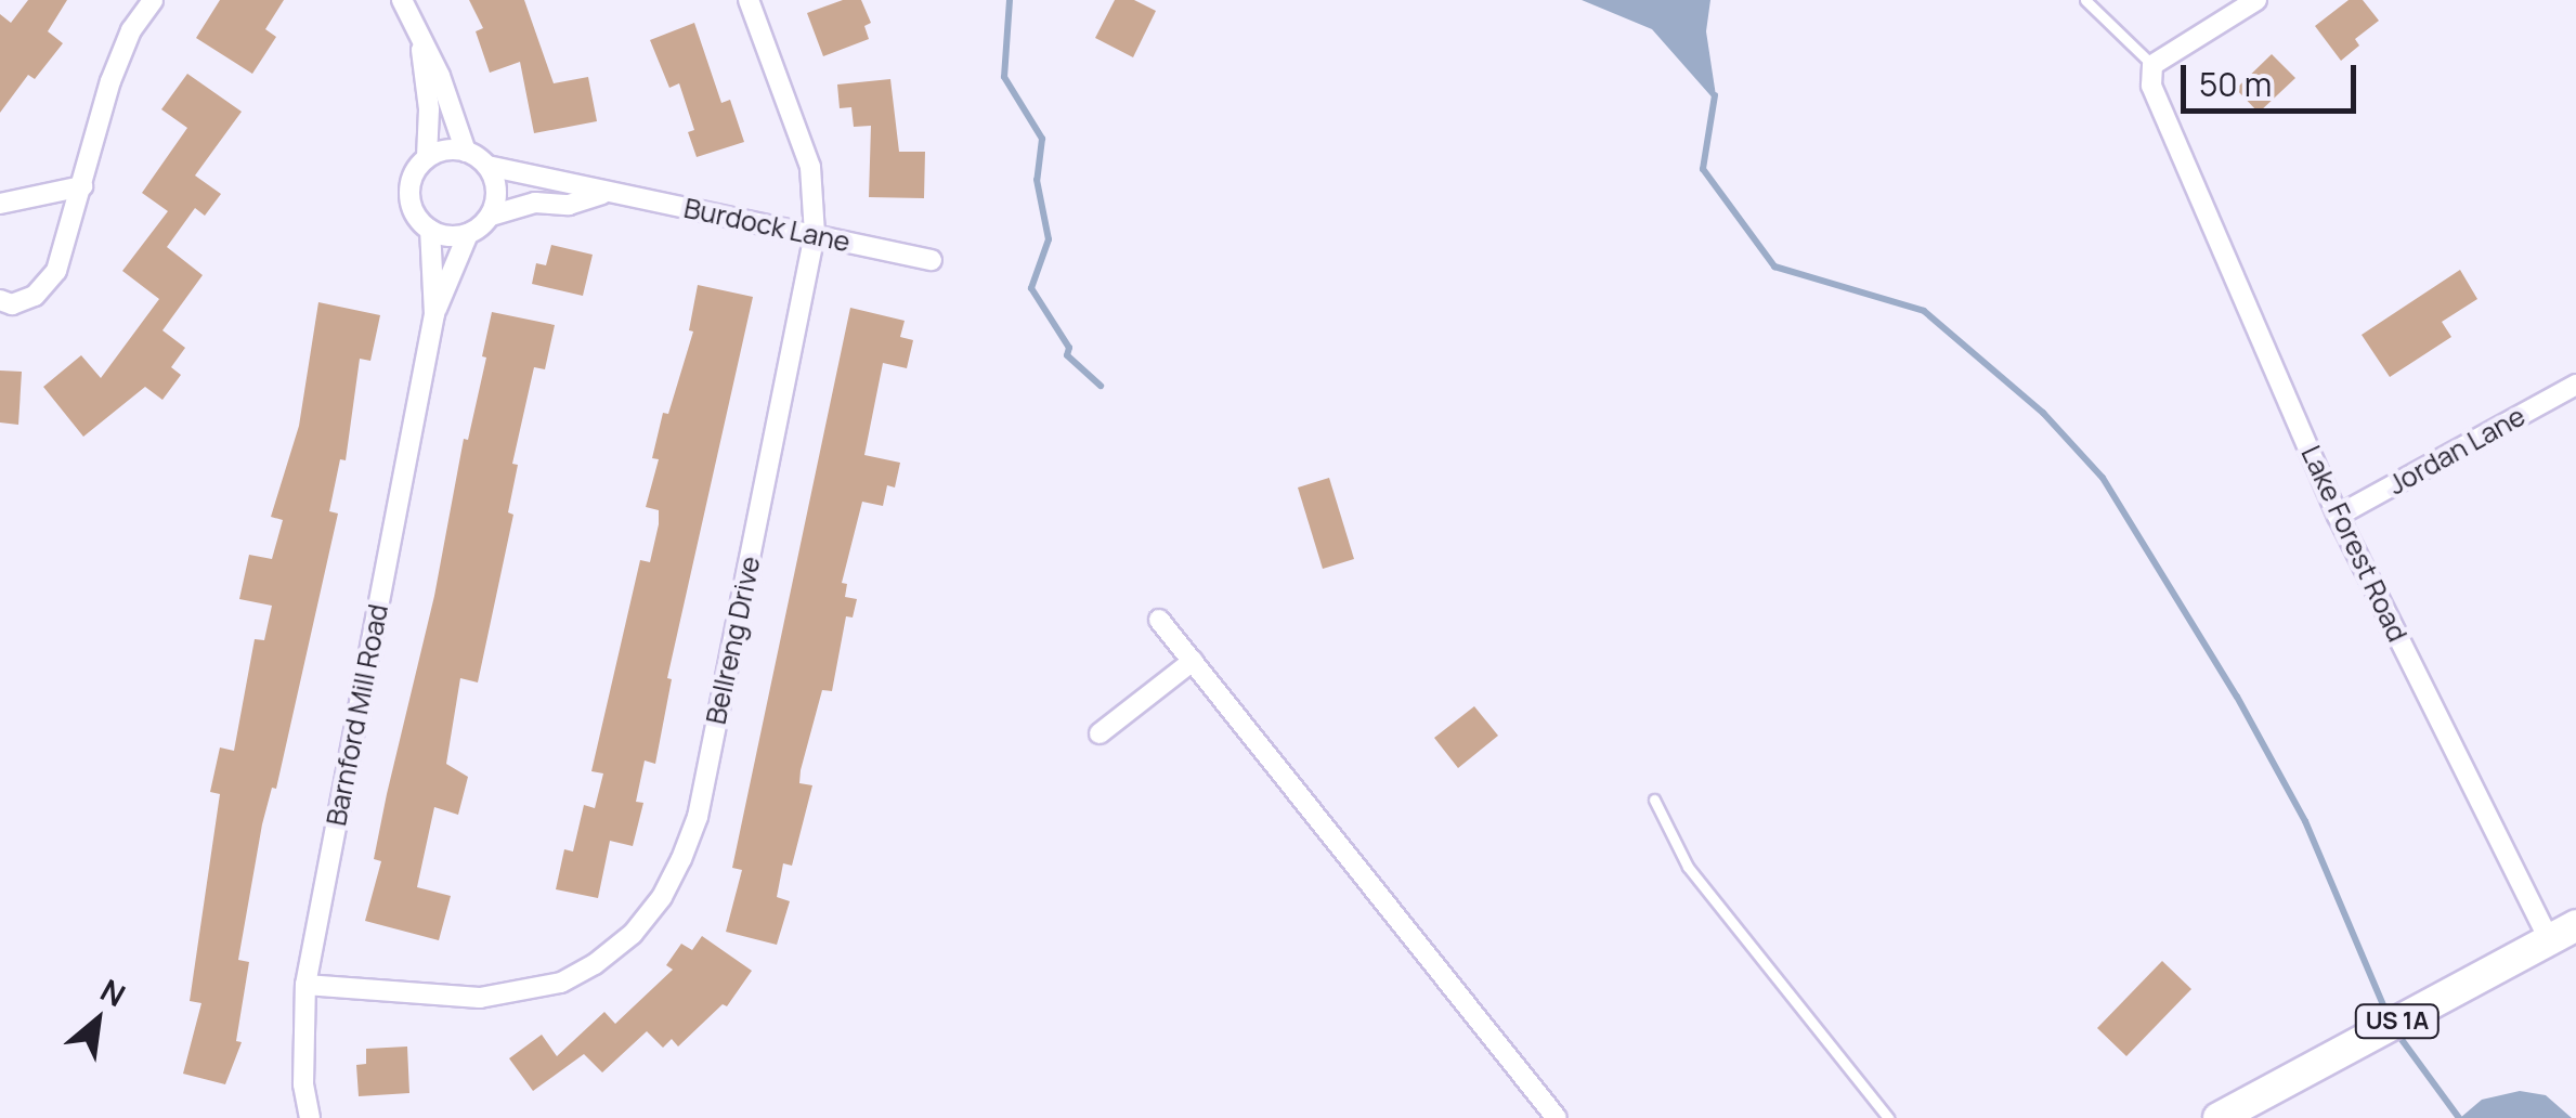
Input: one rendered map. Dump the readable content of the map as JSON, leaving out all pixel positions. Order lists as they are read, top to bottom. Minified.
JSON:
{"streets":{"main road":["US 1A"],"street":["Burdock Lane","Jordan Lane","Lake Forest Road","Bellreng Drive","Barnford Mill Road"]},"crossings":[["Burdock Lane","Bellreng Drive"],["Burdock Lane","Barnford Mill Road"],["Jordan Lane","Lake Forest Road"],["Lake Forest Road","US 1A"],["Bellreng Drive","Barnford Mill Road"]],"scale_bar":"50 m","north":"top right"}
